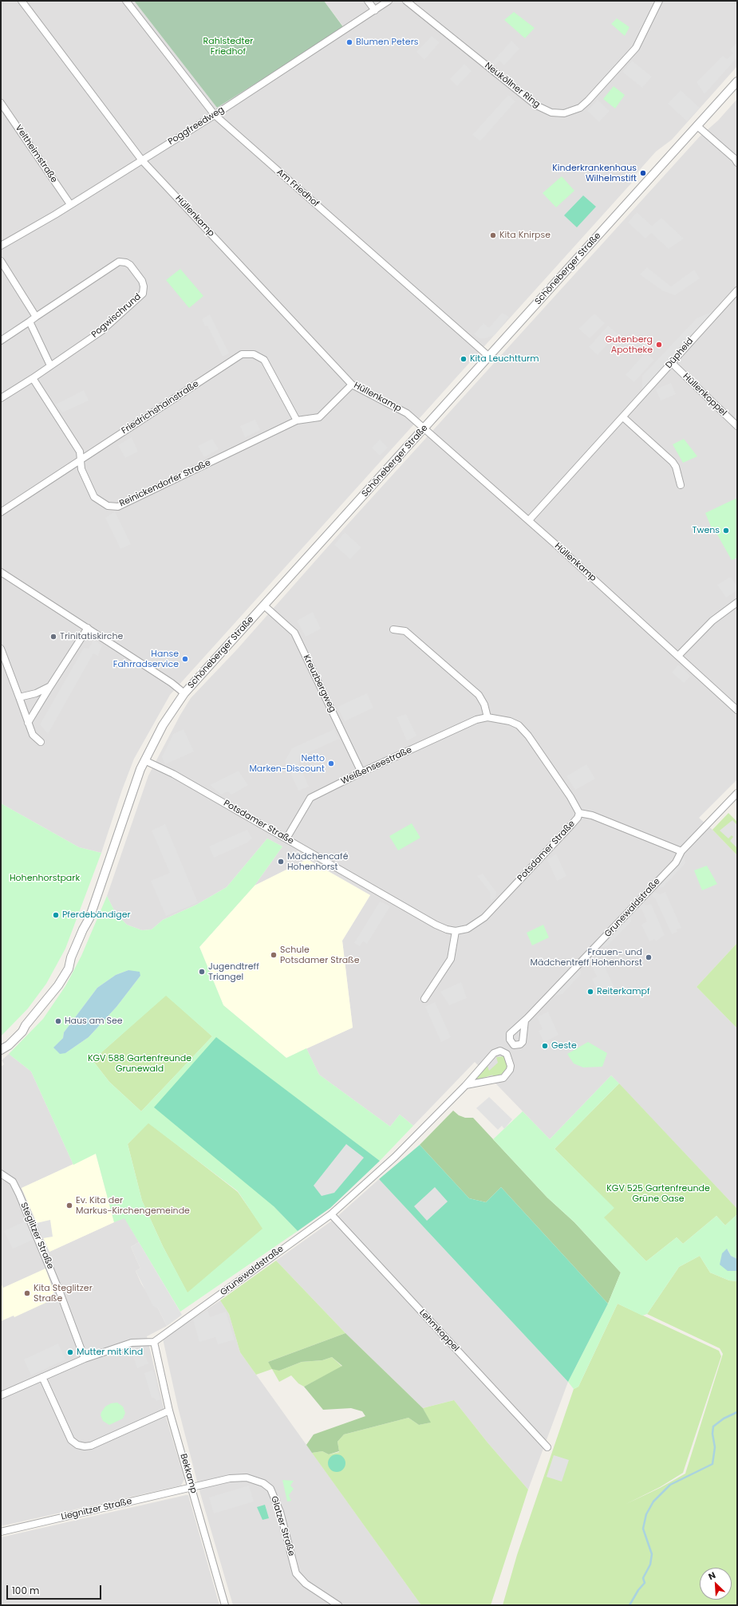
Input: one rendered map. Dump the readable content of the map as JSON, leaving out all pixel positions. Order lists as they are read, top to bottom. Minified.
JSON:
{"streets":{"street":["Neuköllner Ring","Poggfreedweg","Veltheimstraße","Am Friedhof","Hüllenkamp","Schöneberger Straße","Pogwischrund","Düpheid","Hüllenkoppel","Friedrichshainstraße","Reinickendorfer Straße","Kreuzbergweg","Weißenseestraße","Potsdamer Straße","Grunewaldstraße","Steglitzer Straße","Lehmkoppel","Bekkamp","Liegnitzer Straße","Glatzer Straße"]},"crossings":[["Poggfreedweg","Veltheimstraße"],["Poggfreedweg","Am Friedhof"],["Poggfreedweg","Hüllenkamp"],["Am Friedhof","Schöneberger Straße"],["Hüllenkamp","Schöneberger Straße"],["Hüllenkamp","Düpheid"],["Hüllenkamp","Reinickendorfer Straße"],["Schöneberger Straße","Kreuzbergweg"],["Schöneberger Straße","Potsdamer Straße"],["Pogwischrund","Reinickendorfer Straße"],["Düpheid","Hüllenkoppel"],["Friedrichshainstraße","Reinickendorfer Straße"],["Kreuzbergweg","Weißenseestraße"],["Weißenseestraße","Potsdamer Straße"],["Potsdamer Straße","Grunewaldstraße"],["Grunewaldstraße","Lehmkoppel"],["Grunewaldstraße","Bekkamp"],["Bekkamp","Liegnitzer Straße"],["Bekkamp","Glatzer Straße"],["Liegnitzer Straße","Glatzer Straße"]],"parks":["Rahlstedter Friedhof","Hohenhorstpark","KGV 588 Gartenfreunde Grunewald","KGV 525 Gartenfreunde Grüne Oase"],"places":["Blumen Peters","Kinderkrankenhaus Wilhelmstift","Kita Knirpse","Gutenberg Apotheke","Kita Leuchtturm","Twens","Trinitatiskirche","Hanse Fahrradservice","Netto Marken-Discount","Mädchencafé Hohenhorst","Pferdebändiger","Schule Potsdamer Straße","Frauen- und Mädchentreff Hohenhorst","Jugendtreff Triangel","Reiterkampf","Haus am See","Geste","Ev. Kita der Markus-Kirchengemeinde","Kita Steglitzer Straße","Mutter mit Kind"],"scale_bar":"100 m","north":"top left"}
